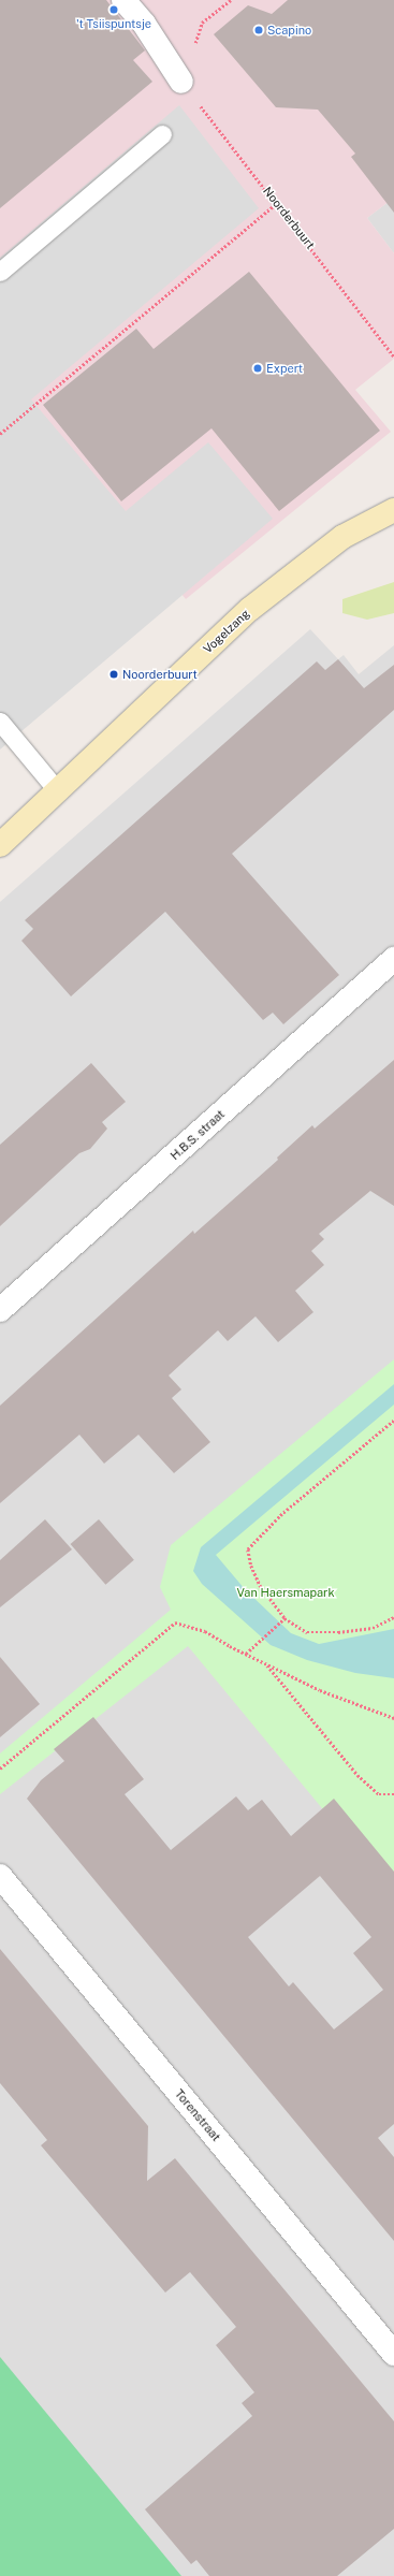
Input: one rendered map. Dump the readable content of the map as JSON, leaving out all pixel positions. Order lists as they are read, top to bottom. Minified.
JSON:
{"streets":{"street":["Vogelzang","H.B.S. straat","Torenstraat"],"path":["Noorderbuurt"]},"parks":["Van Haersmapark"],"places":["'t Tsiispuntsje","Scapino","Expert","Noorderbuurt"]}
